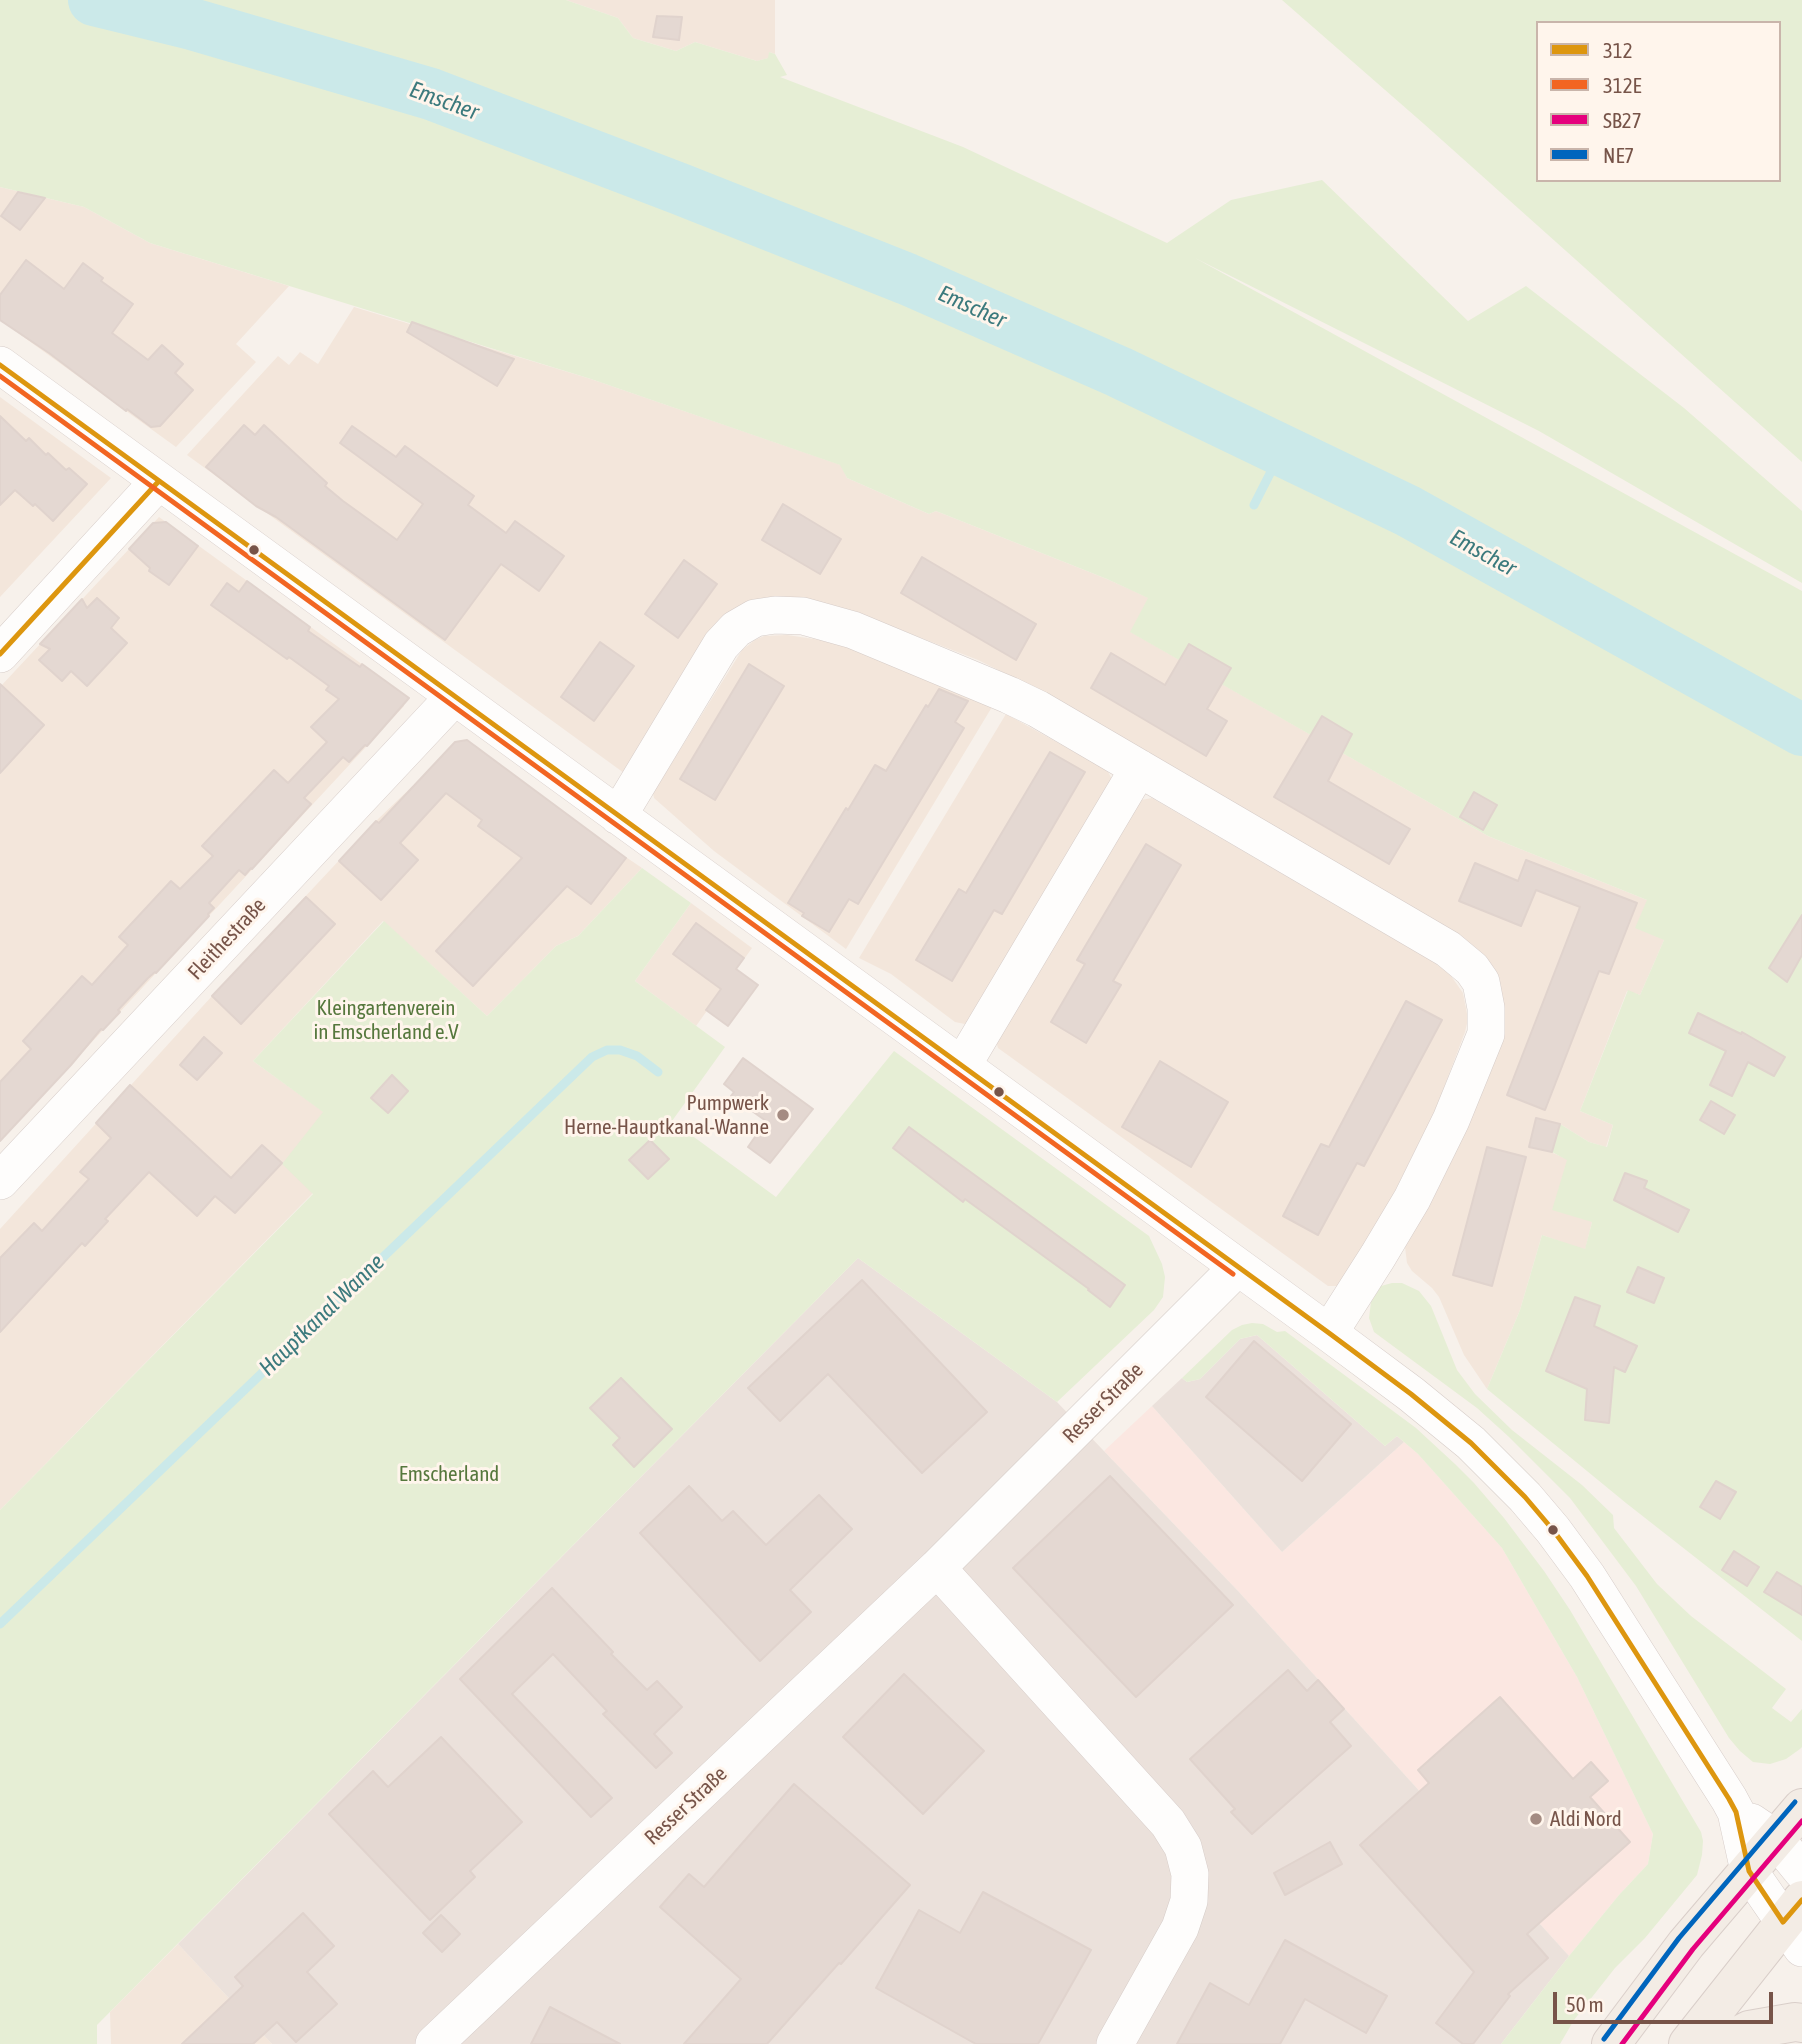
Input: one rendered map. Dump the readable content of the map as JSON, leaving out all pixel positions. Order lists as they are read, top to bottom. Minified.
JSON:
{"streets":{"street":["Fleithestraße","Resser Straße"]},"water":["Emscher","Hauptkanal Wanne"],"parks":["Kleingartenverein in Emscherland e.V","Emscherland"],"places":["Pumpwerk Herne-Hauptkanal-Wanne","Aldi Nord"],"lines":["transit line 312","transit line 312E","transit line NE7","transit line SB27"],"legend":["312","312E","SB27","NE7"],"scale_bar":"50 m"}
